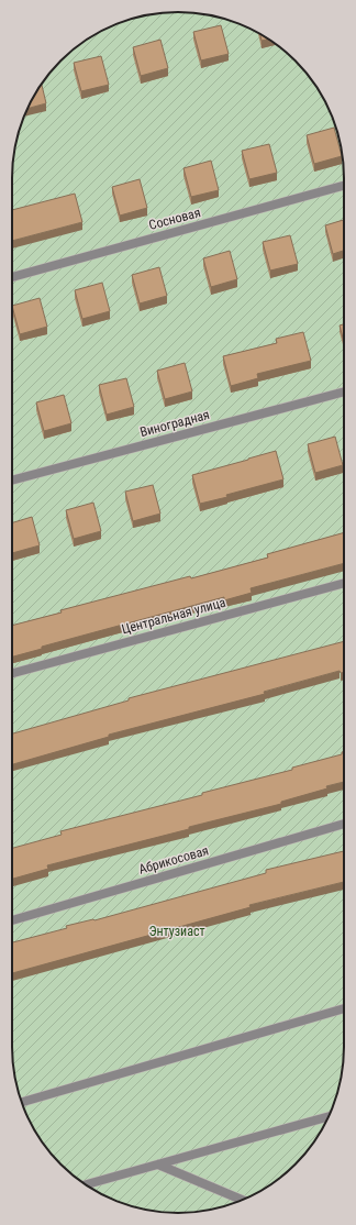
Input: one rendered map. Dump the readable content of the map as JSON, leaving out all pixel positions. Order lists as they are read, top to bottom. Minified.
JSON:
{"streets":{"street":["Сосновая","Виноградная","Центральная улица","Абрикосовая"]},"parks":["Энтузиаст"]}
